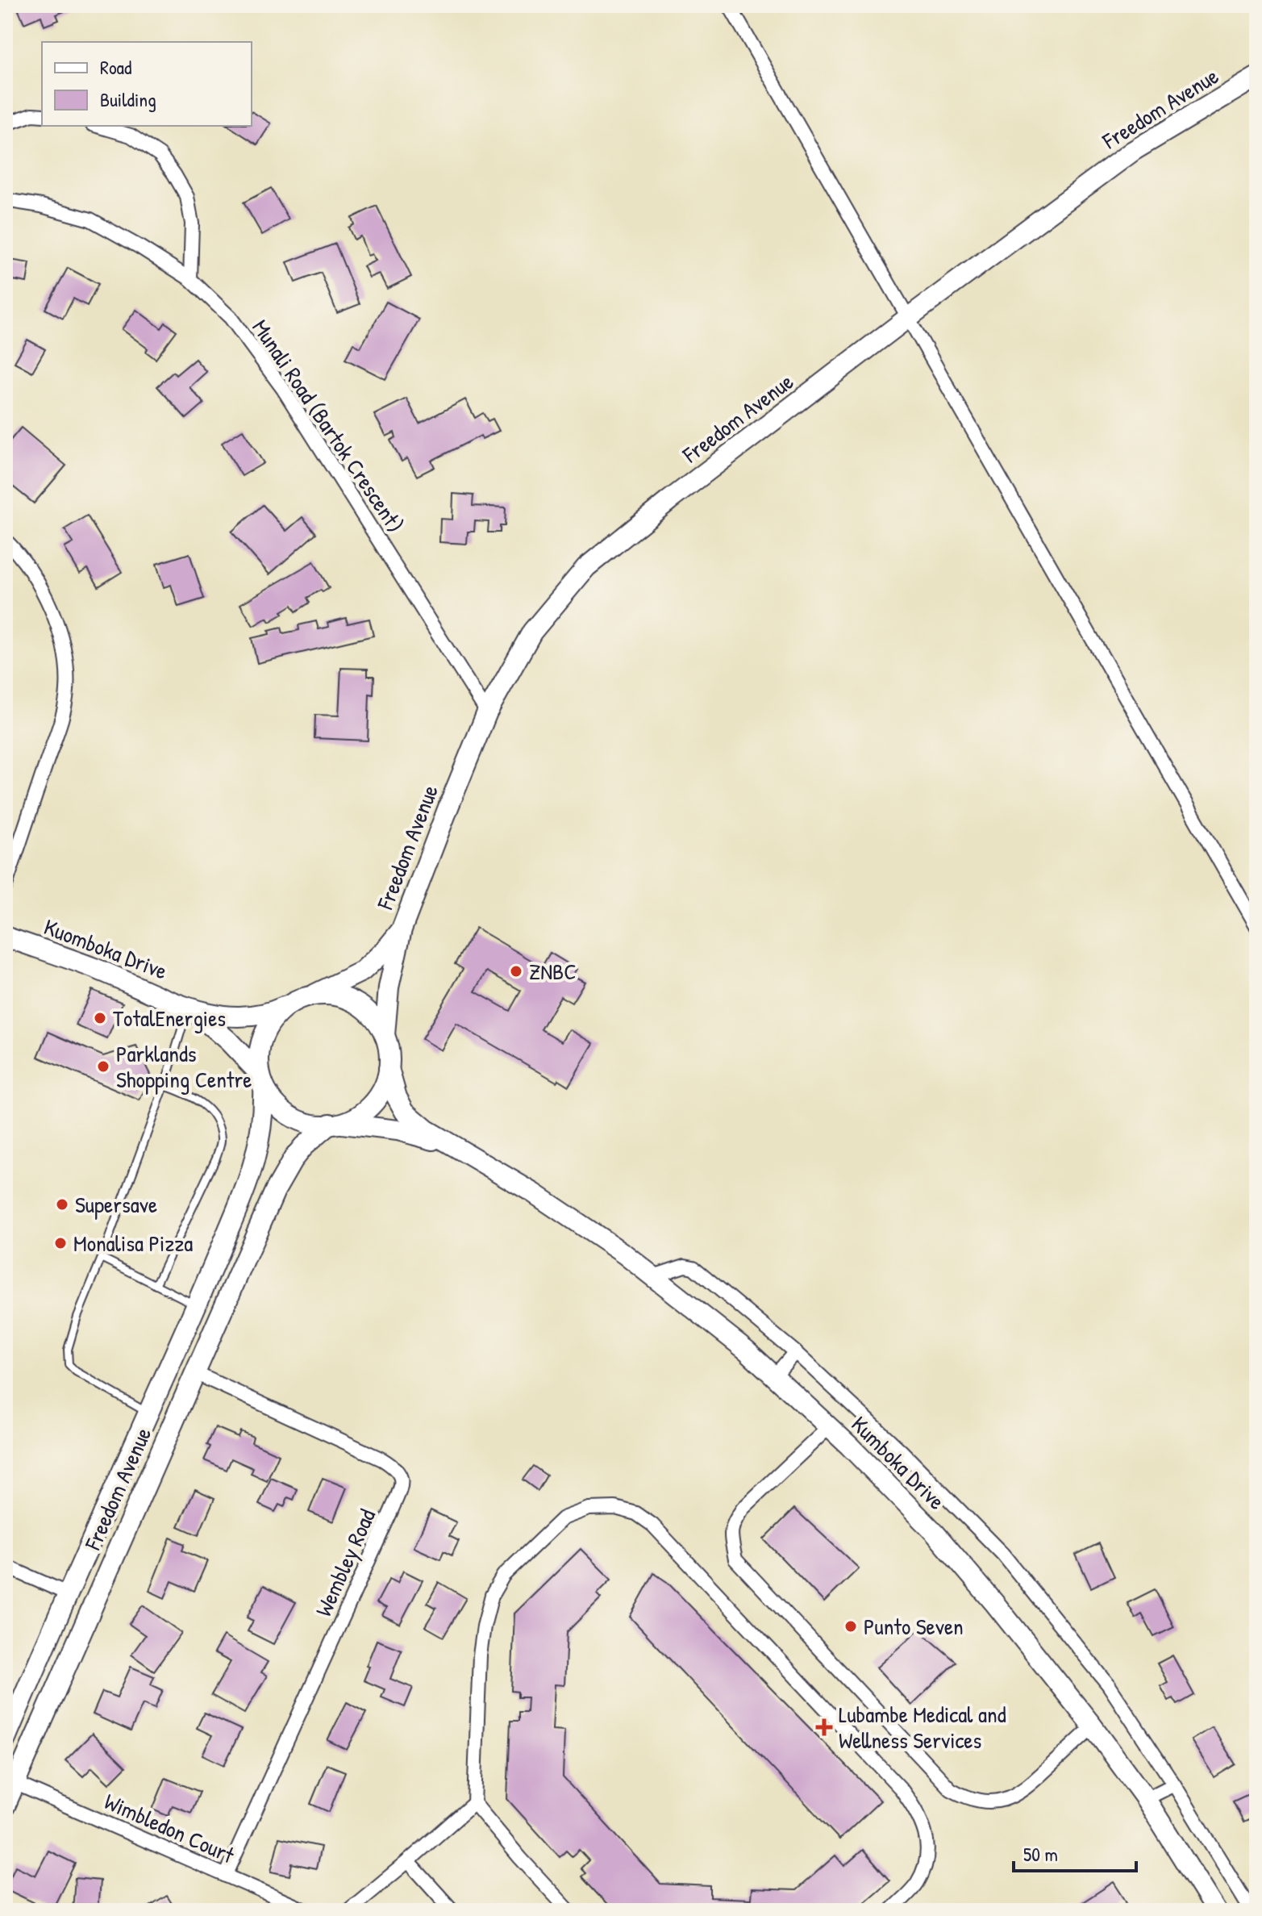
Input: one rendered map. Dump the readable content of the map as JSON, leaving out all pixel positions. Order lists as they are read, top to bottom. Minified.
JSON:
{"streets":{"main road":["Freedom Avenue","Kuomboka Drive","Kumboka Drive"],"street":["Munali Road (Bartok Crescent)","Wembley Road","Wimbledon Court"]},"crossings":[["Freedom Avenue","Munali Road (Bartok Crescent)"],["Freedom Avenue","Kumboka Drive"],["Freedom Avenue","Wembley Road"],["Freedom Avenue","Wimbledon Court"],["Wembley Road","Wimbledon Court"]],"places":{"other":["ZNBC","TotalEnergies","Parklands Shopping Centre","Supersave","Monalisa Pizza","Punto Seven"],"health":["Lubambe Medical and Wellness Services"]},"legend":["Road","Building"],"scale_bar":"50 m"}
